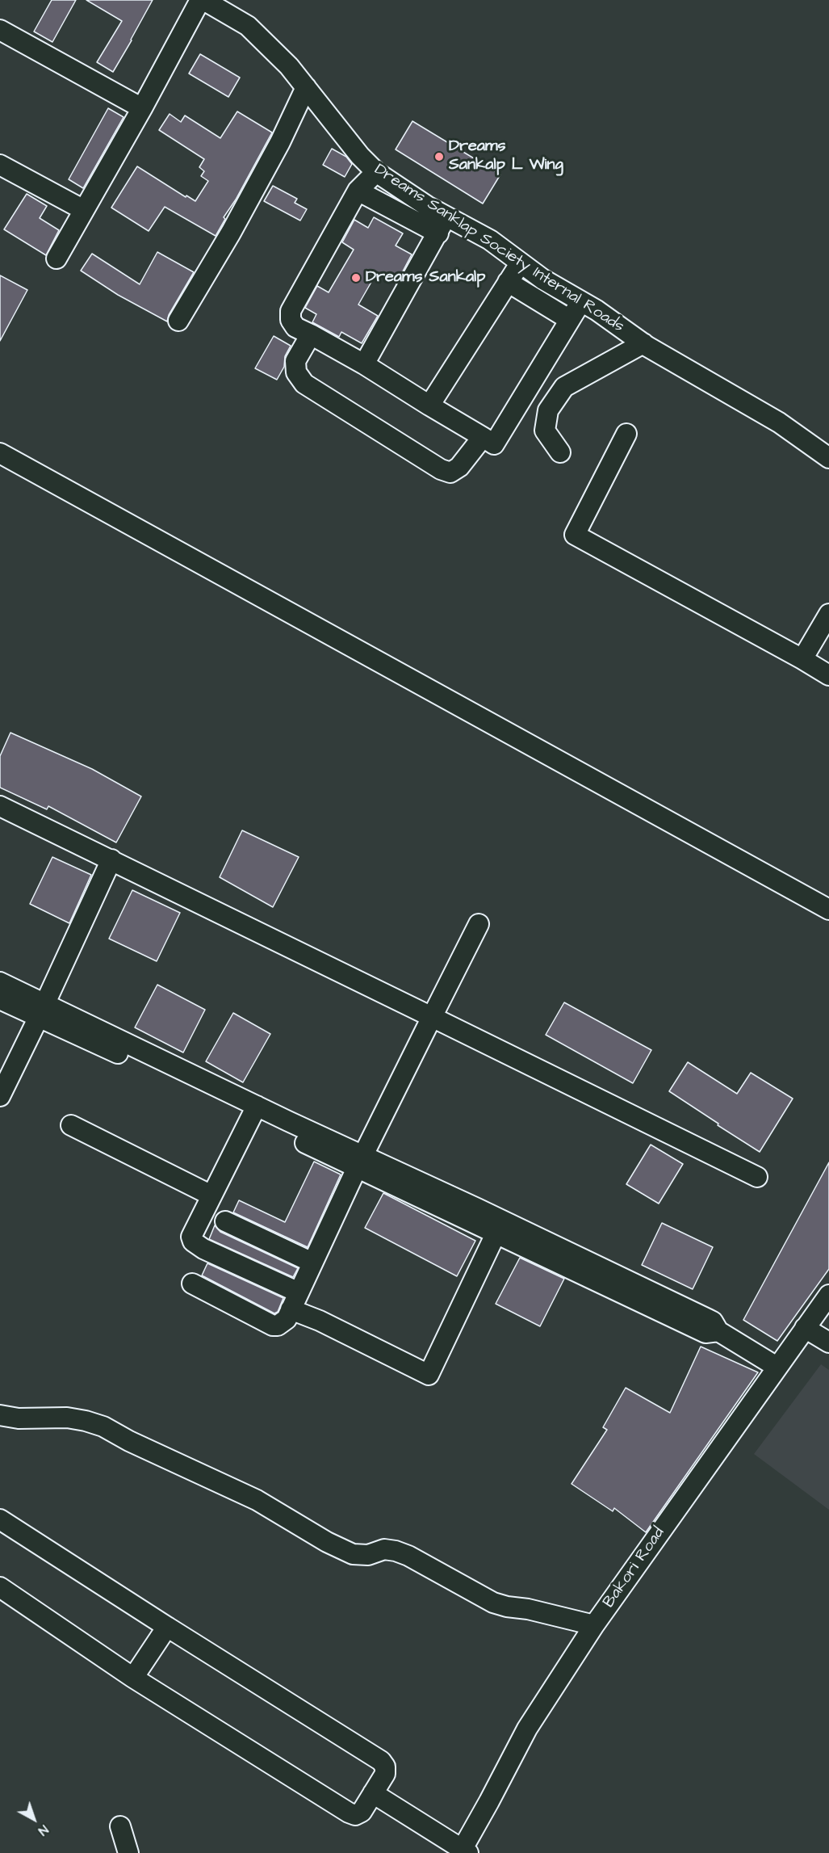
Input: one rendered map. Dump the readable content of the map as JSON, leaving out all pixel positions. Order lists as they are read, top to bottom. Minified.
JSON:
{"streets":{"street":["Dreams Sanklap Society Internal Roads","Bakori Road"]},"places":["Dreams Sankalp L Wing","Dreams Sankalp"],"north":"bottom right"}
